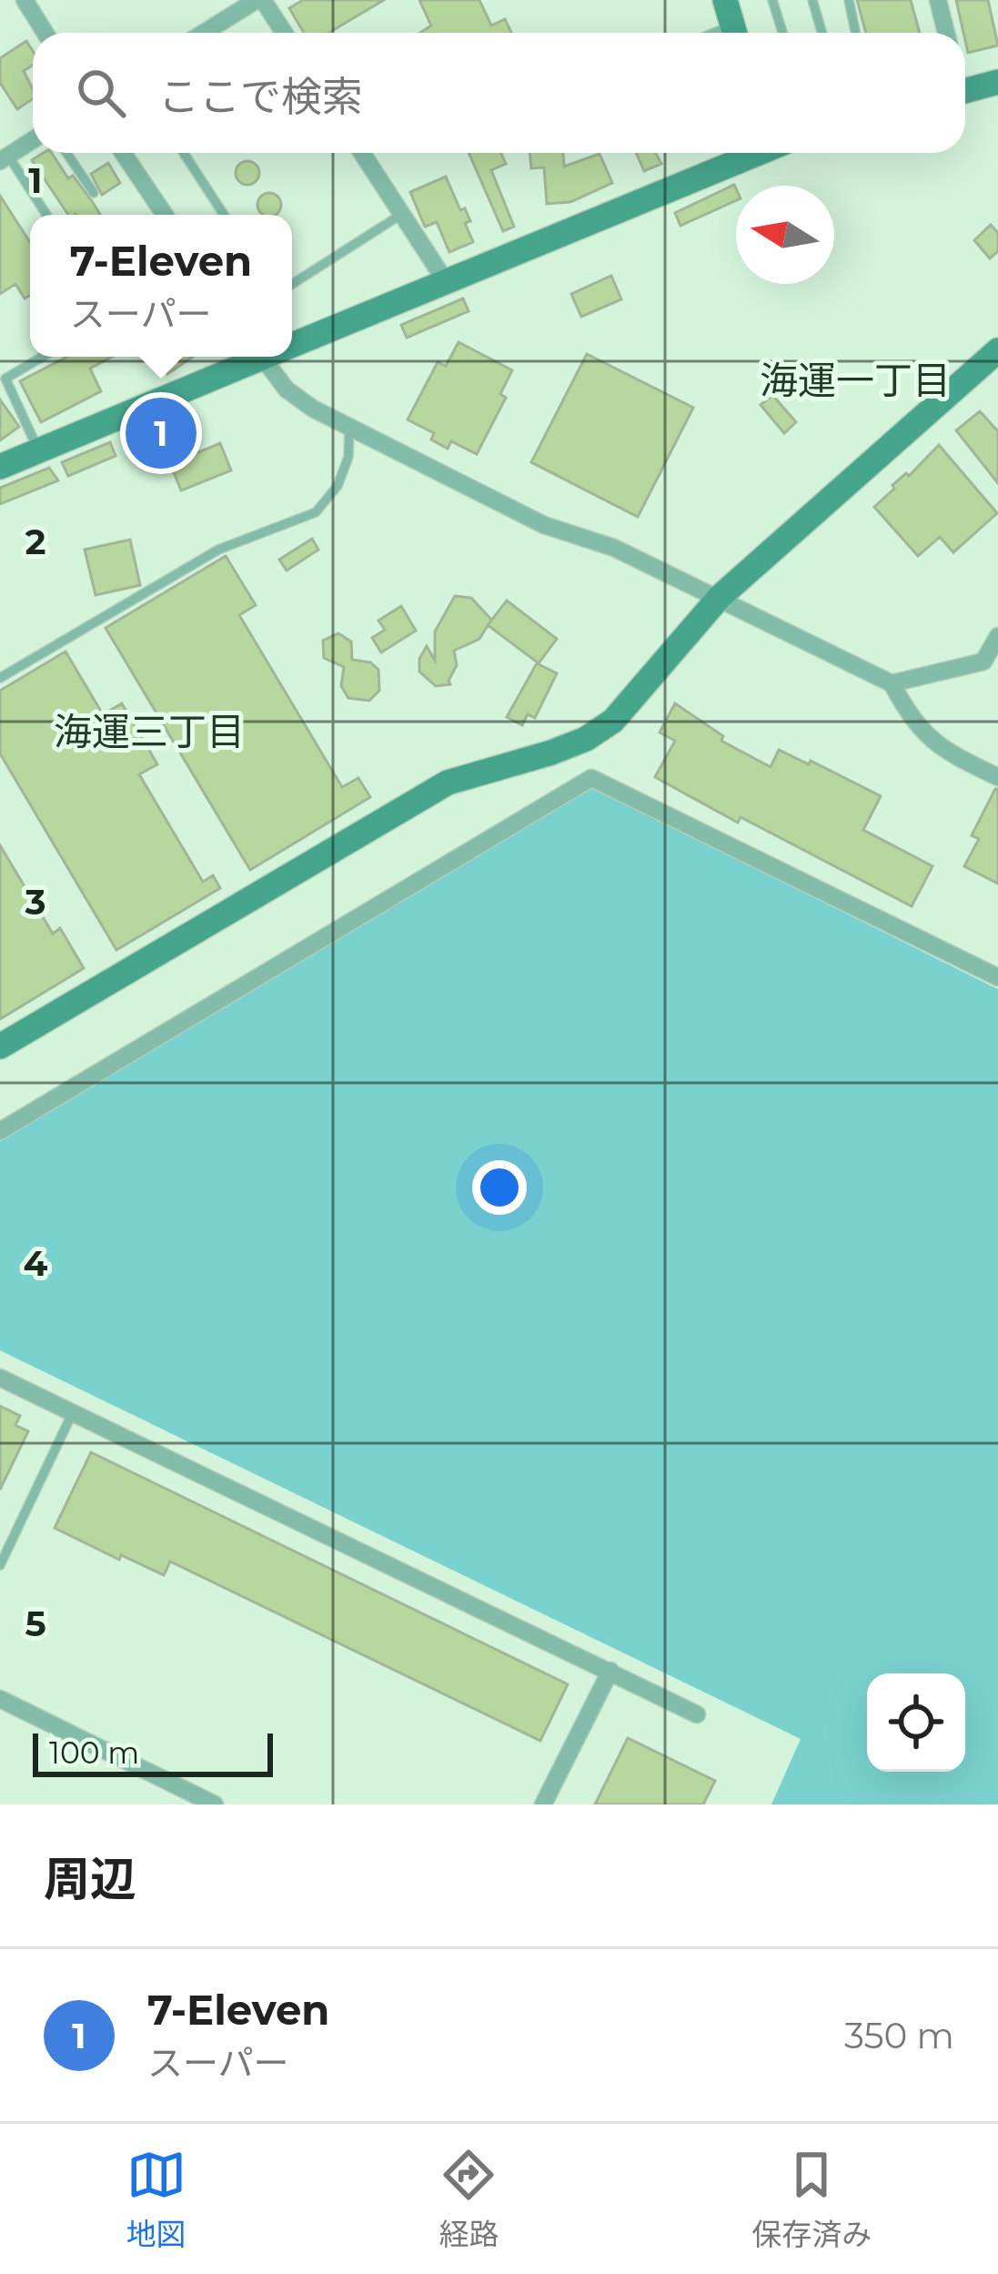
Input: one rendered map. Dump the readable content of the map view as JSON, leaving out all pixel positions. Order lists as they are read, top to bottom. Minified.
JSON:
{"districts":["海運一丁目","海運三丁目"],"scale_bar":"100 m","north":"left","page":{"search":"ここで検索","popup":["7-Eleven","スーパー"],"pins":"1","scale":"100 m","heading":"周辺","list":[{"mark":"1","name":"7-Eleven","note":"スーパー","value":"350 m"}],"nav":["地図","経路","保存済み"]},"grid":{"rows":["1","2","3","4","5"]}}
